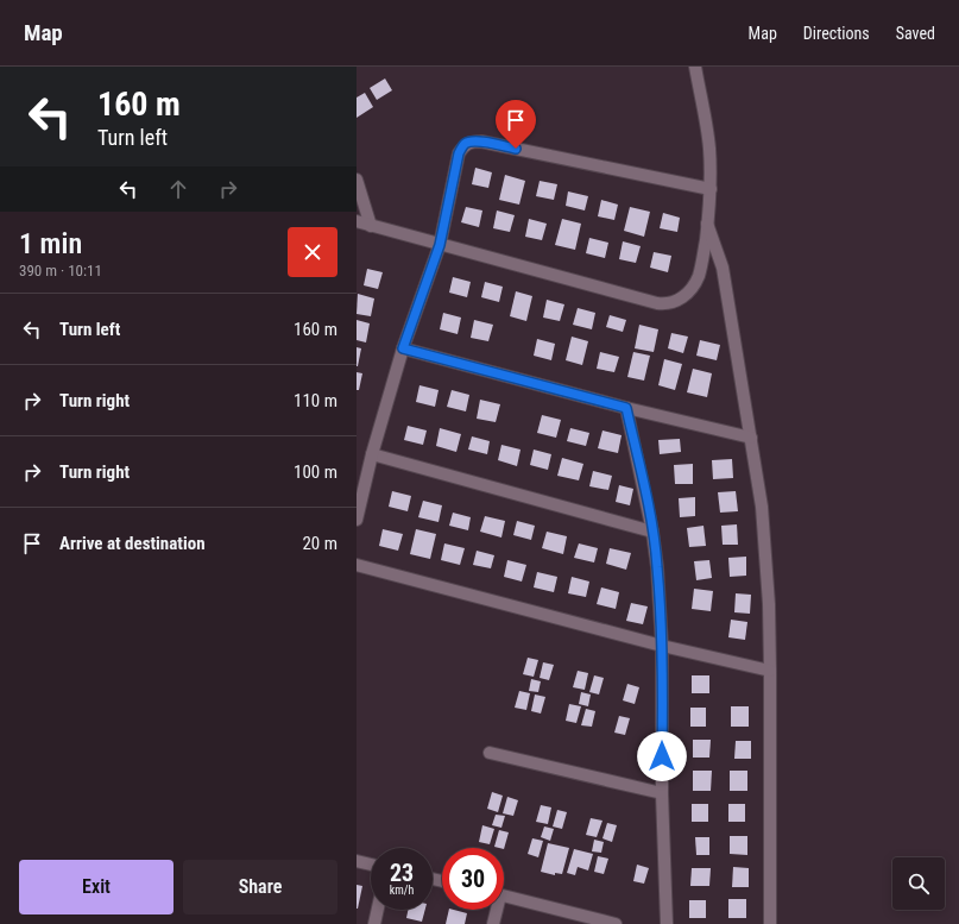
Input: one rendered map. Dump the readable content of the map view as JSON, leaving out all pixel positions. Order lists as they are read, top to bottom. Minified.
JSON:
{"page":{"header":"Map","nav":["Map","Directions","Saved"],"turn":["160 m","Turn left"],"heading":["1 min","390 m · 10:11"],"list":[{"name":"Turn left","value":"160 m"},{"name":"Turn right","value":"110 m"},{"name":"Turn right","value":"100 m"},{"name":"Arrive at destination","value":"20 m"}],"speed":"23 km/h","limit":"30","buttons":["Exit","Share"]}}
